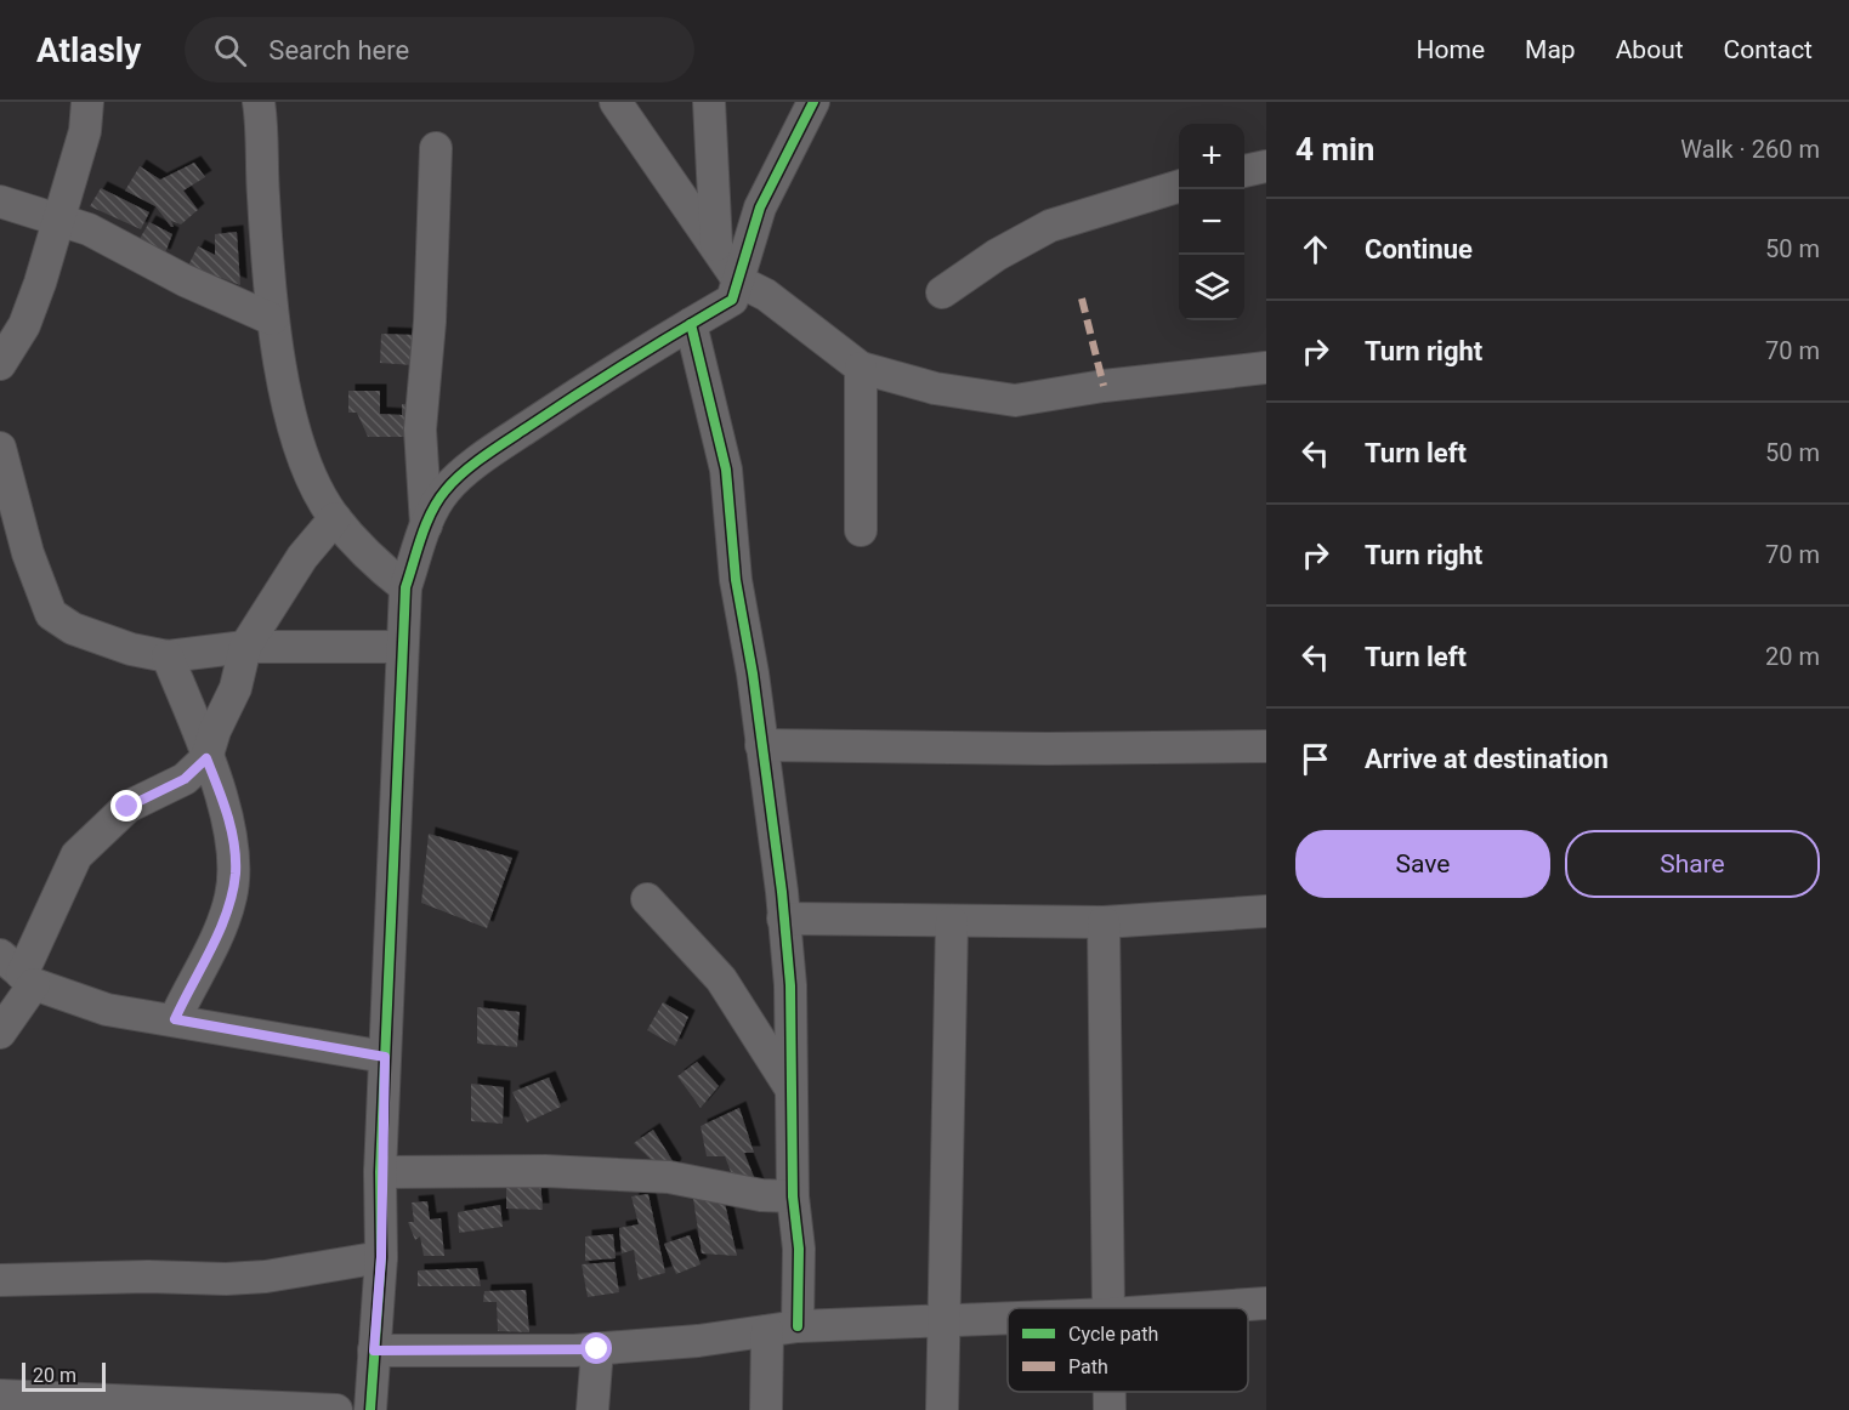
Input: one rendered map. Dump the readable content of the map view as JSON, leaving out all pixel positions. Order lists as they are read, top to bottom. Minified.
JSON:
{"legend":["Cycle path","Path"],"scale_bar":"20 m","page":{"header":"Atlasly","search":"Search here","nav":["Home","Map","About","Contact"],"heading":["4 min","Walk · 260 m"],"map_buttons":["+","−"],"list":[["Continue","50 m"],["Turn right","70 m"],["Turn left","50 m"],["Turn right","70 m"],["Turn left","20 m"],"Arrive at destination"],"buttons":["Save","Share"],"scale":"20 m"}}
